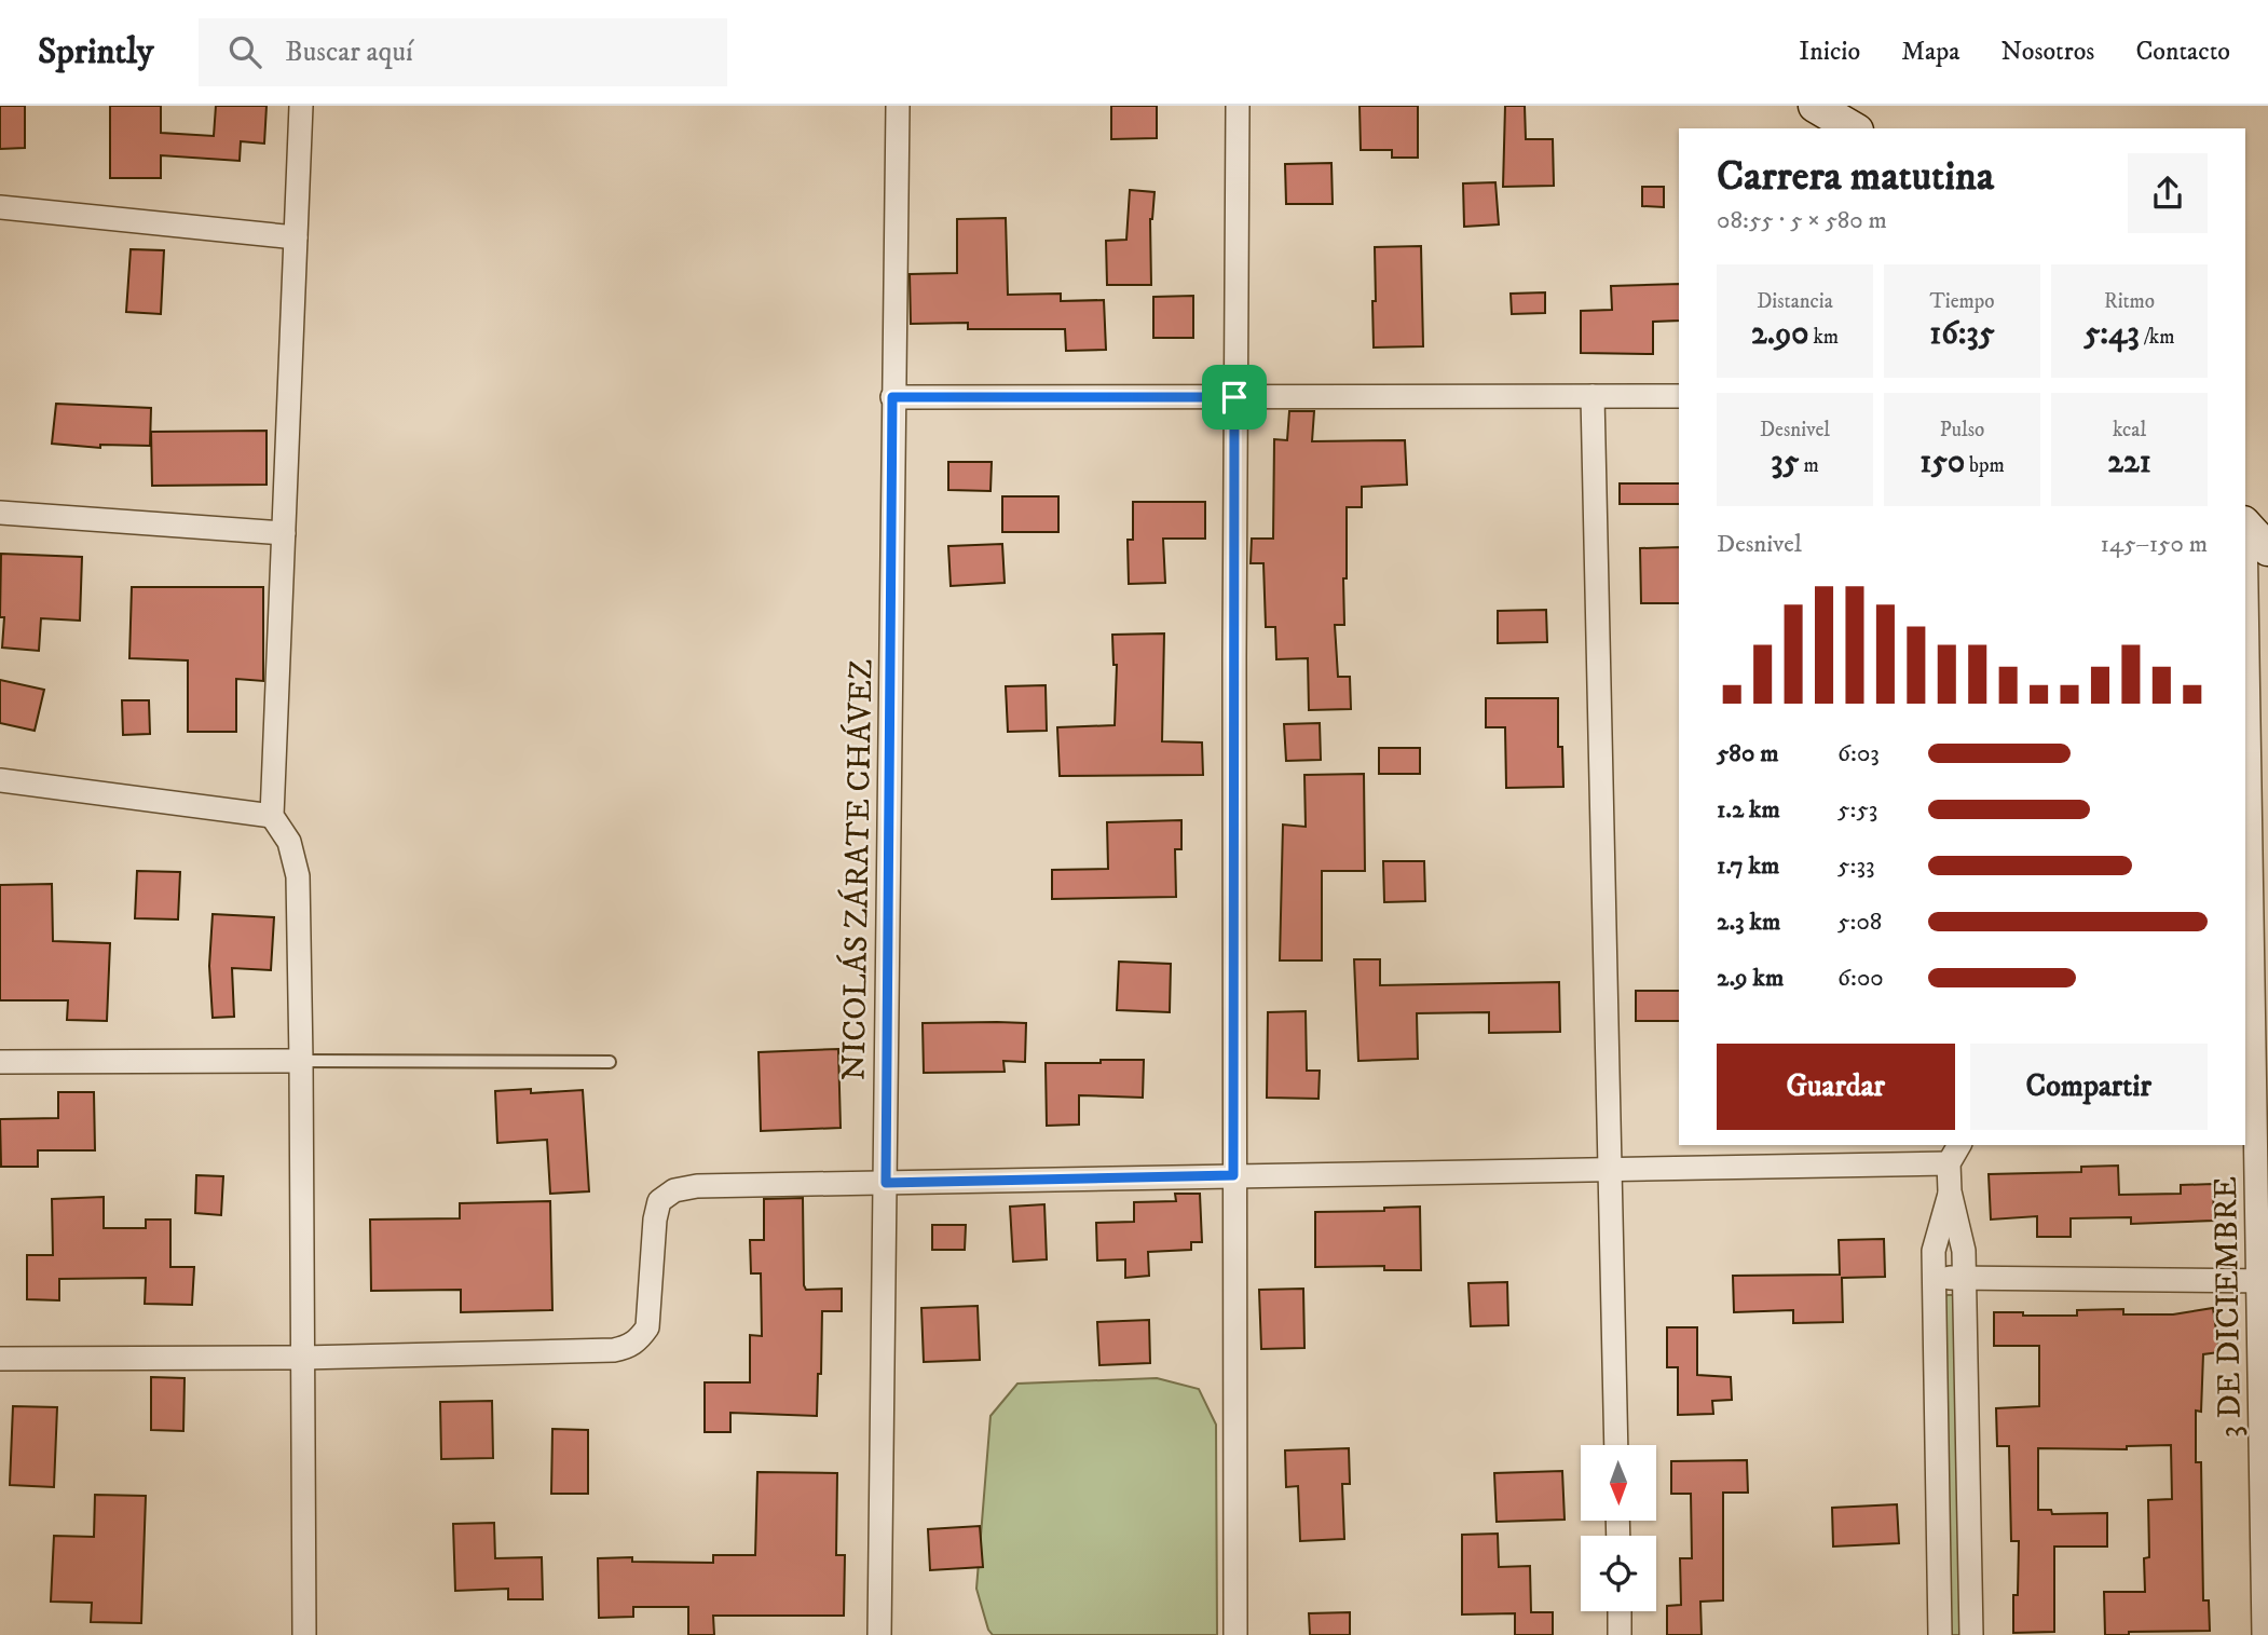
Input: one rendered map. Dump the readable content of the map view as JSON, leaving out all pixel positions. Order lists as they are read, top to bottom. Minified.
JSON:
{"streets":{"street":["NICOLÁS ZÁRATE CHÁVEZ","3 DE DICIEMBRE"]},"north":"bottom","page":{"header":"Sprintly","search":"Buscar aquí","nav":["Inicio","Mapa","Nosotros","Contacto"],"heading":["Carrera matutina","08:55 · 5 × 580 m"],"stats":[["Distancia","2.90 km"],["Tiempo","16:35"],["Ritmo","5:43 /km"],["Desnivel","35 m"],["Pulso","150 bpm"],["kcal","221"]],"chart":["Desnivel","145–150 m"],"list":[{"name":"580 m","note":"6:03"},{"name":"1.2 km","note":"5:53"},{"name":"1.7 km","note":"5:33"},{"name":"2.3 km","note":"5:08"},{"name":"2.9 km","note":"6:00"}],"buttons":["Guardar","Compartir"]}}
